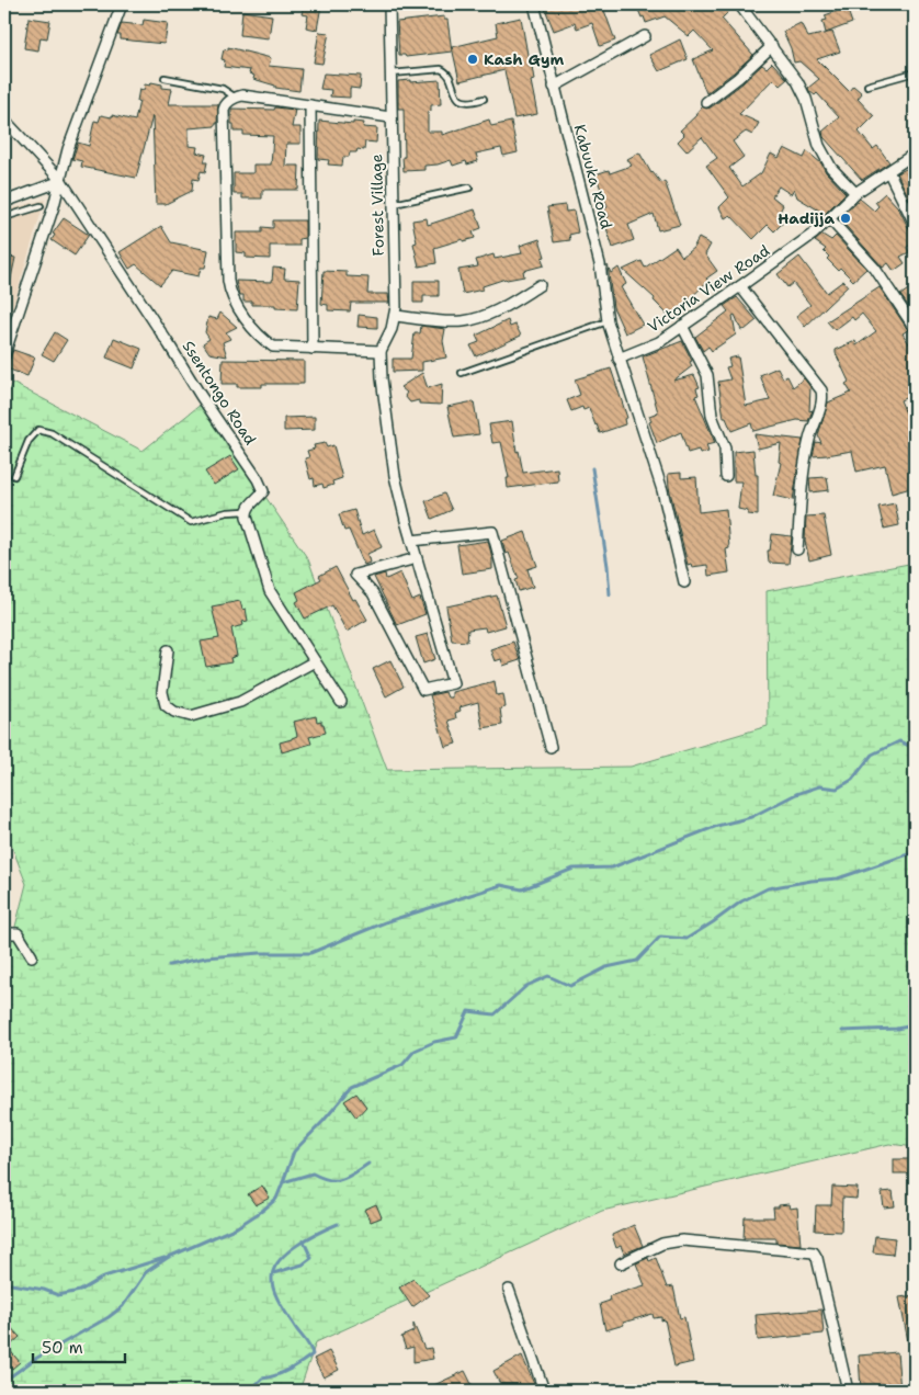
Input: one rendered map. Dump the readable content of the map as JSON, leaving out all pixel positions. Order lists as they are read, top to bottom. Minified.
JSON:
{"streets":{"street":["Kabuuka Road","Forest Village","Victoria View Road","Ssentongo Road"]},"crossings":[["Kabuuka Road","Victoria View Road"]],"places":["Kash Gym","Hadijja"],"scale_bar":"50 m"}
